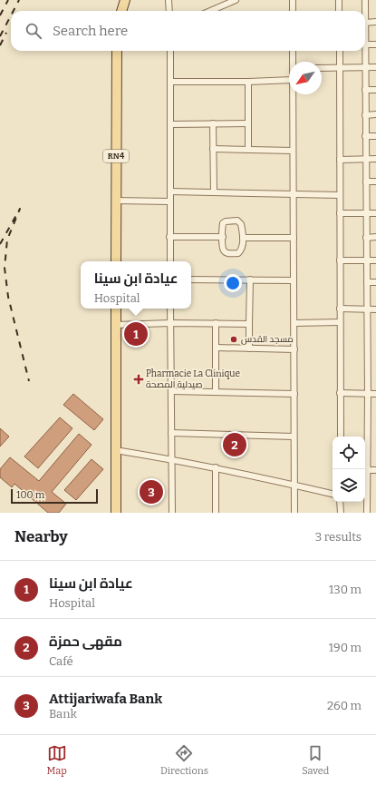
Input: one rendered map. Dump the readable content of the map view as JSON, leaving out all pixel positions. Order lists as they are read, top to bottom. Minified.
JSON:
{"streets":{"main road":["RN4"]},"places":{"other":["مسجد القدس"],"health":["Pharmacie La Clinique صيدلية المصحة"]},"scale_bar":"100 m","north":"bottom left","page":{"search":"Search here","popup":["عيادة ابن سينا","Hospital"],"pins":["1","2","3"],"scale":"100 m","heading":["Nearby","3 results"],"list":[{"mark":"1","name":"عيادة ابن سينا","note":"Hospital","value":"130 m"},{"mark":"2","name":"مقهى حمزة","note":"Café","value":"190 m"},{"mark":"3","name":"Attijariwafa Bank","note":"Bank","value":"260 m"}],"nav":["Map","Directions","Saved"]}}
